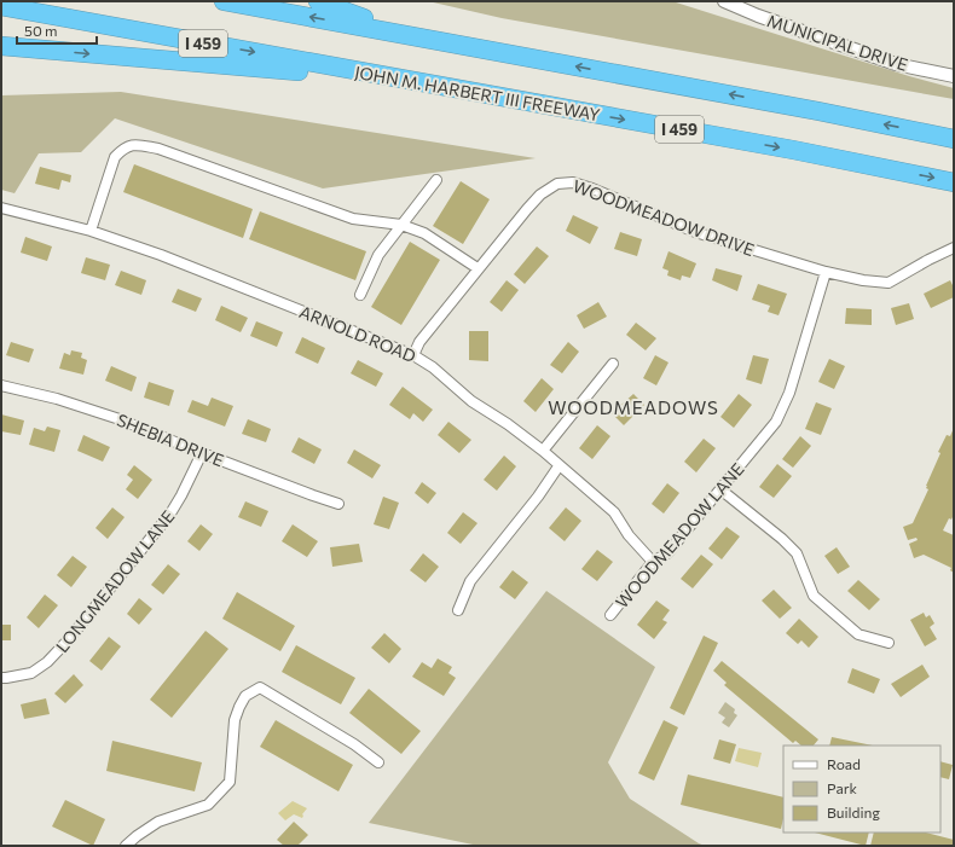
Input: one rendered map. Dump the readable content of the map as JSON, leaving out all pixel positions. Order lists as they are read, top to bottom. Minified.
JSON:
{"streets":{"highway":["I 459","JOHN M. HARBERT III FREEWAY"],"street":["MUNICIPAL DRIVE","WOODMEADOW DRIVE","ARNOLD ROAD","SHEBIA DRIVE","WOODMEADOW LANE","LONGMEADOW LANE"]},"crossings":[["WOODMEADOW DRIVE","ARNOLD ROAD"],["WOODMEADOW DRIVE","WOODMEADOW LANE"],["ARNOLD ROAD","WOODMEADOW LANE"],["SHEBIA DRIVE","LONGMEADOW LANE"]],"districts":["WOODMEADOWS"],"legend":["Road","Park","Building"],"scale_bar":"50 m"}
